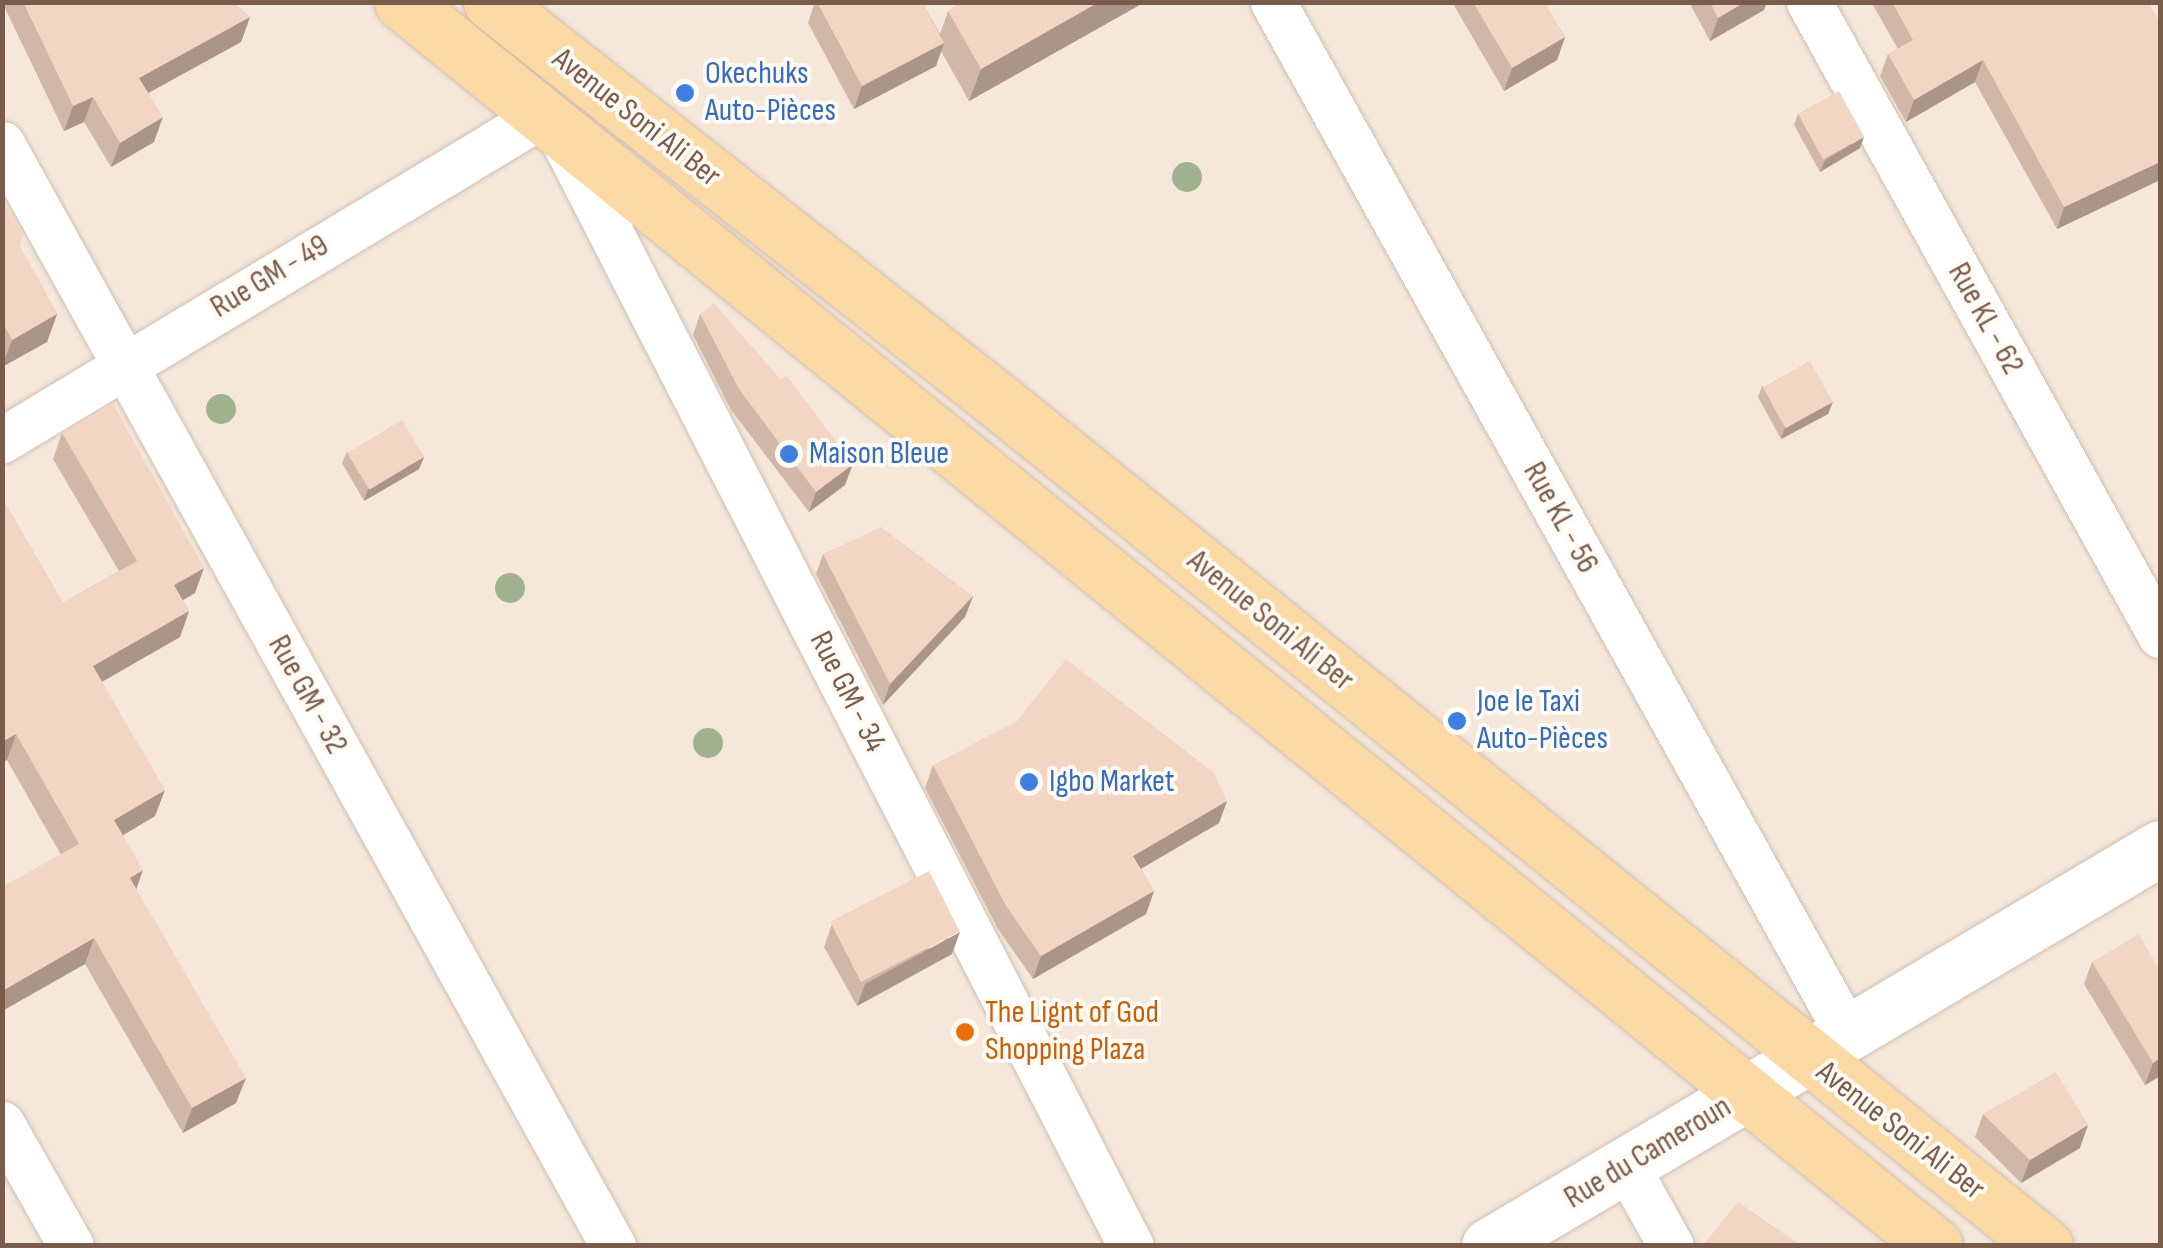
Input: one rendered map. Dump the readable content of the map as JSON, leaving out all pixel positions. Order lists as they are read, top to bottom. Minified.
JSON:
{"streets":{"main road":["Avenue Soni Ali Ber"],"street":["Rue GM - 49","Rue KL - 62","Rue KL - 56","Rue GM - 34","Rue GM - 32","Rue du Cameroun"]},"crossings":[["Avenue Soni Ali Ber","Rue GM - 49"],["Avenue Soni Ali Ber","Rue KL - 56"],["Avenue Soni Ali Ber","Rue GM - 34"],["Avenue Soni Ali Ber","Rue du Cameroun"],["Rue GM - 49","Rue GM - 34"],["Rue GM - 49","Rue GM - 32"],["Rue KL - 56","Rue du Cameroun"]],"places":["Okechuks Auto-Pièces","Maison Bleue","Joe le Taxi Auto-Pièces","Igbo Market","The Lignt of God Shopping Plaza"]}
